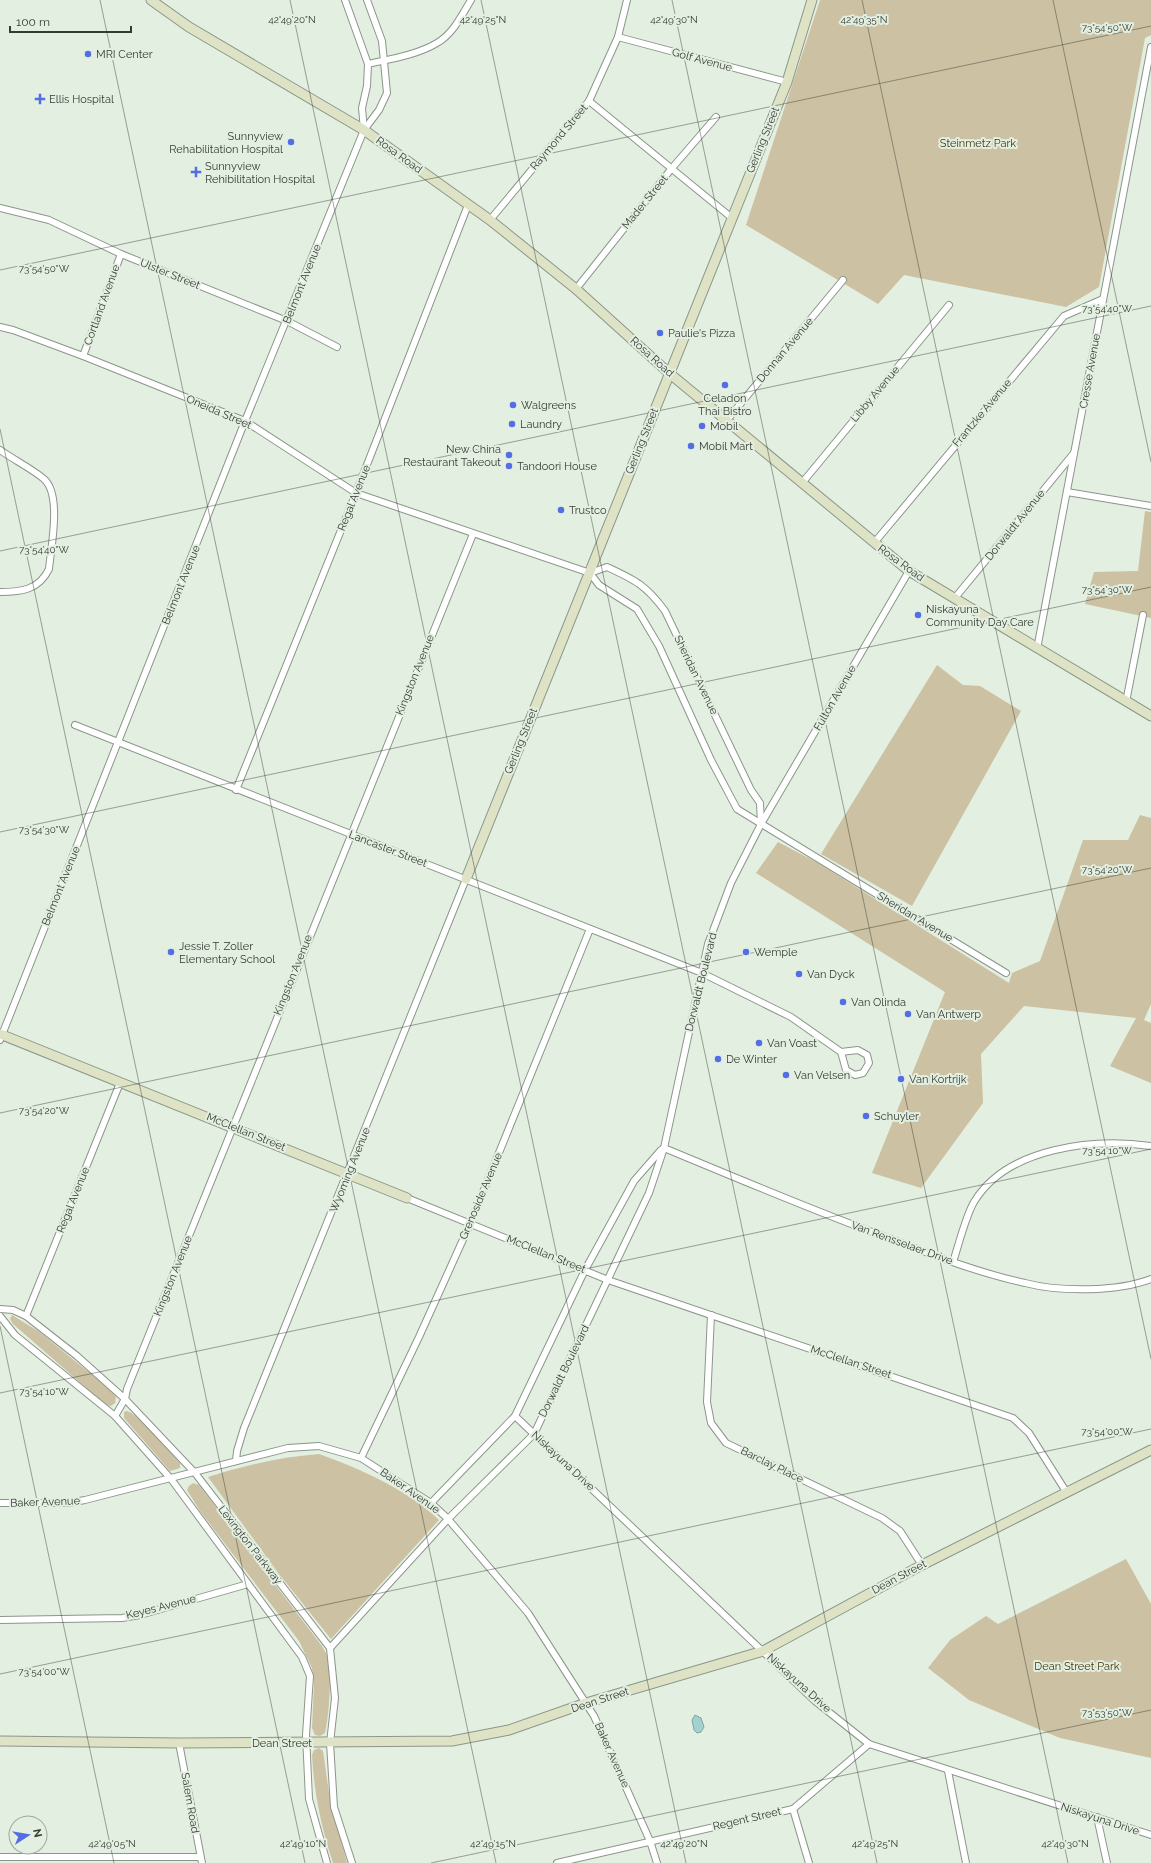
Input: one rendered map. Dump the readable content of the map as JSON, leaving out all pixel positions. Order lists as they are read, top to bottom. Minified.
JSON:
{"streets":{"street":["Golf Avenue","Raymond Street","Gerling Street","Rosa Road","Mader Street","Ulster Street","Belmont Avenue","Cortland Avenue","Donnan Avenue","Cresse Avenue","Libby Avenue","Oneida Street","Frantzke Avenue","Regal Avenue","Dorwaldt Avenue","Kingston Avenue","Sheridan Avenue","Fulton Avenue","Lancaster Street","Dorwaldt Boulevard","McClellan Street","Wyoming Avenue","Grenoside Avenue","Van Rensselaer Drive","Niskayuna Drive","Barclay Place","Baker Avenue","Lexington Parkway","Dean Street","Keyes Avenue","Salem Road","Regent Street"]},"crossings":[["Golf Avenue","Raymond Street"],["Golf Avenue","Gerling Street"],["Raymond Street","Rosa Road"],["Gerling Street","Rosa Road"],["Gerling Street","Sheridan Avenue"],["Gerling Street","Lancaster Street"],["Gerling Street","Wyoming Avenue"],["Rosa Road","Mader Street"],["Rosa Road","Belmont Avenue"],["Rosa Road","Donnan Avenue"],["Rosa Road","Cresse Avenue"],["Rosa Road","Libby Avenue"],["Rosa Road","Frantzke Avenue"],["Rosa Road","Regal Avenue"],["Rosa Road","Dorwaldt Avenue"],["Rosa Road","Fulton Avenue"],["Ulster Street","Belmont Avenue"],["Ulster Street","Cortland Avenue"],["Belmont Avenue","Oneida Street"],["Belmont Avenue","Lancaster Street"],["Belmont Avenue","McClellan Street"],["Cortland Avenue","Oneida Street"],["Cresse Avenue","Frantzke Avenue"],["Cresse Avenue","Dorwaldt Avenue"],["Oneida Street","Regal Avenue"],["Oneida Street","Kingston Avenue"],["Oneida Street","Sheridan Avenue"],["Regal Avenue","Lancaster Street"],["Regal Avenue","McClellan Street"],["Regal Avenue","Lexington Parkway"],["Kingston Avenue","Sheridan Avenue"],["Kingston Avenue","Lancaster Street"],["Kingston Avenue","McClellan Street"],["Kingston Avenue","Lexington Parkway"],["Sheridan Avenue","Fulton Avenue"],["Sheridan Avenue","Dorwaldt Boulevard"],["Fulton Avenue","Dorwaldt Boulevard"],["Lancaster Street","Dorwaldt Boulevard"],["Lancaster Street","Wyoming Avenue"],["Lancaster Street","Grenoside Avenue"],["Dorwaldt Boulevard","McClellan Street"],["Dorwaldt Boulevard","Van Rensselaer Drive"],["Dorwaldt Boulevard","Niskayuna Drive"],["Dorwaldt Boulevard","Baker Avenue"],["Dorwaldt Boulevard","Lexington Parkway"],["McClellan Street","Wyoming Avenue"],["McClellan Street","Grenoside Avenue"],["McClellan Street","Barclay Place"],["McClellan Street","Dean Street"],["Wyoming Avenue","Baker Avenue"],["Grenoside Avenue","Baker Avenue"],["Niskayuna Drive","Dean Street"],["Niskayuna Drive","Regent Street"],["Barclay Place","Dean Street"],["Baker Avenue","Lexington Parkway"],["Baker Avenue","Dean Street"],["Baker Avenue","Regent Street"],["Dean Street","Salem Road"]],"parks":["Steinmetz Park","Dean Street Park"],"places":{"other":["MRI Center","Sunnyview Rehabilitation Hospital","Paulie's Pizza","Celadon Thai Bistro","Walgreens","Laundry","Mobil","Mobil Mart","New China Restaurant Takeout","Tandoori House","Trustco","Niskayuna Community Day Care","Jessie T. Zoller Elementary School","Wemple","Van Dyck","Van Olinda","Van Antwerp","Van Voast","De Winter","Van Velsen","Van Kortrijk","Schuyler"],"health":["Ellis Hospital","Sunnyview Rehibilitation Hospital"]},"scale_bar":"100 m","north":"right","coordinates":["42°49'20\"N","42°49'25\"N","42°49'30\"N","42°49'35\"N","73°54'50\"W","73°54'40\"W","73°54'30\"W","73°54'20\"W","73°54'10\"W","73°54'00\"W","73°53'50\"W","42°49'05\"N","42°49'10\"N","42°49'15\"N"]}
